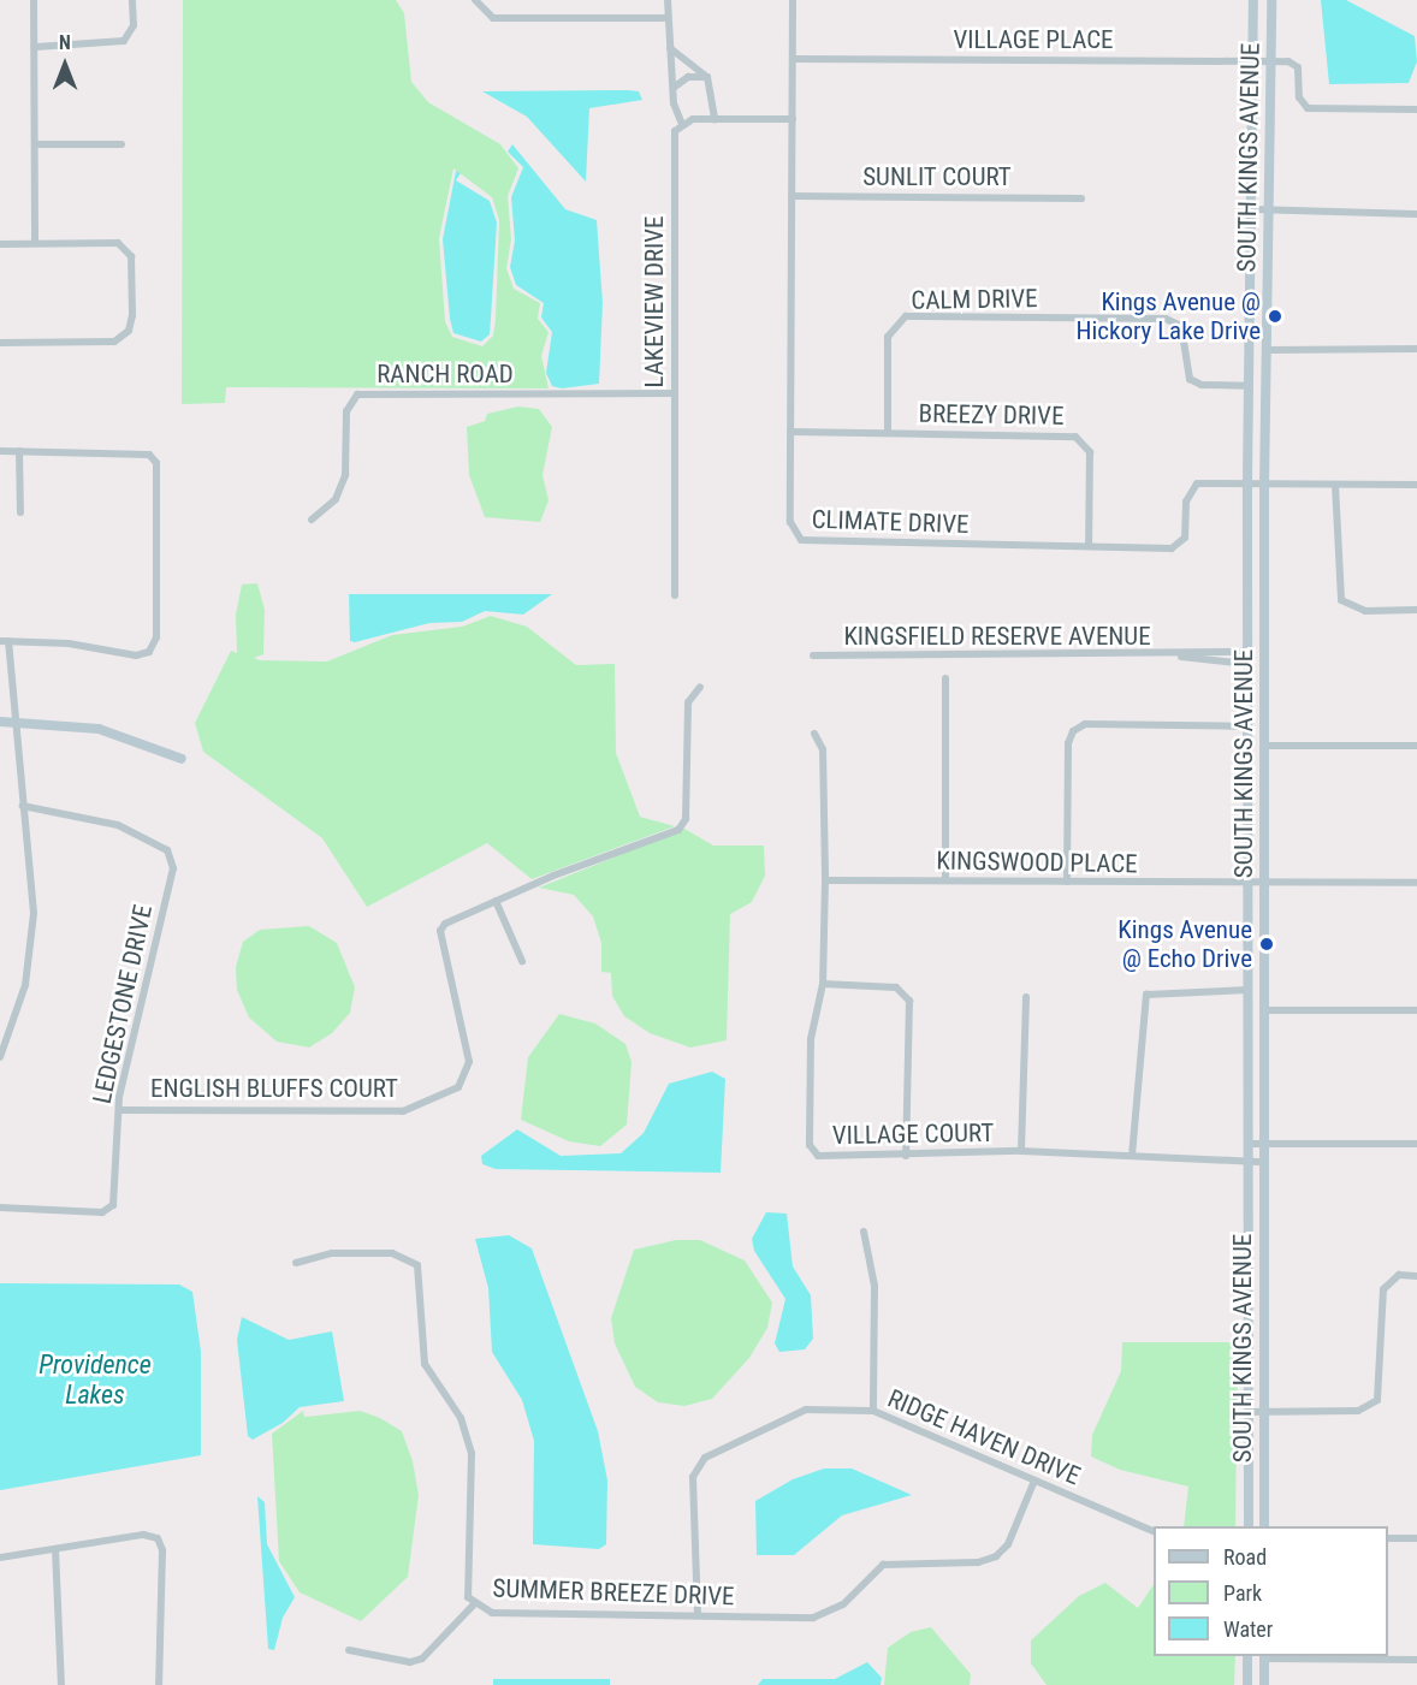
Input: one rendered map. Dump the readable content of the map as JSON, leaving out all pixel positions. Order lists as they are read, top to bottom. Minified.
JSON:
{"streets":{"main road":["SOUTH KINGS AVENUE"],"street":["VILLAGE PLACE","SUNLIT COURT","CALM DRIVE","LAKEVIEW DRIVE","RANCH ROAD","BREEZY DRIVE","CLIMATE DRIVE","KINGSFIELD RESERVE AVENUE","KINGSWOOD PLACE","LEDGESTONE DRIVE","ENGLISH BLUFFS COURT","VILLAGE COURT","RIDGE HAVEN DRIVE","SUMMER BREEZE DRIVE"]},"crossings":[["VILLAGE PLACE","SOUTH KINGS AVENUE"],["SOUTH KINGS AVENUE","CALM DRIVE"],["SOUTH KINGS AVENUE","CLIMATE DRIVE"],["SOUTH KINGS AVENUE","KINGSFIELD RESERVE AVENUE"],["SOUTH KINGS AVENUE","KINGSWOOD PLACE"],["SOUTH KINGS AVENUE","VILLAGE COURT"],["SUNLIT COURT","CLIMATE DRIVE"],["CALM DRIVE","BREEZY DRIVE"],["LAKEVIEW DRIVE","RANCH ROAD"],["BREEZY DRIVE","CLIMATE DRIVE"],["KINGSWOOD PLACE","VILLAGE COURT"],["LEDGESTONE DRIVE","ENGLISH BLUFFS COURT"],["RIDGE HAVEN DRIVE","SUMMER BREEZE DRIVE"]],"water":["Providence Lakes"],"places":["Kings Avenue @ Hickory Lake Drive","Kings Avenue @ Echo Drive"],"legend":["Road","Park","Water"],"north":"top"}
